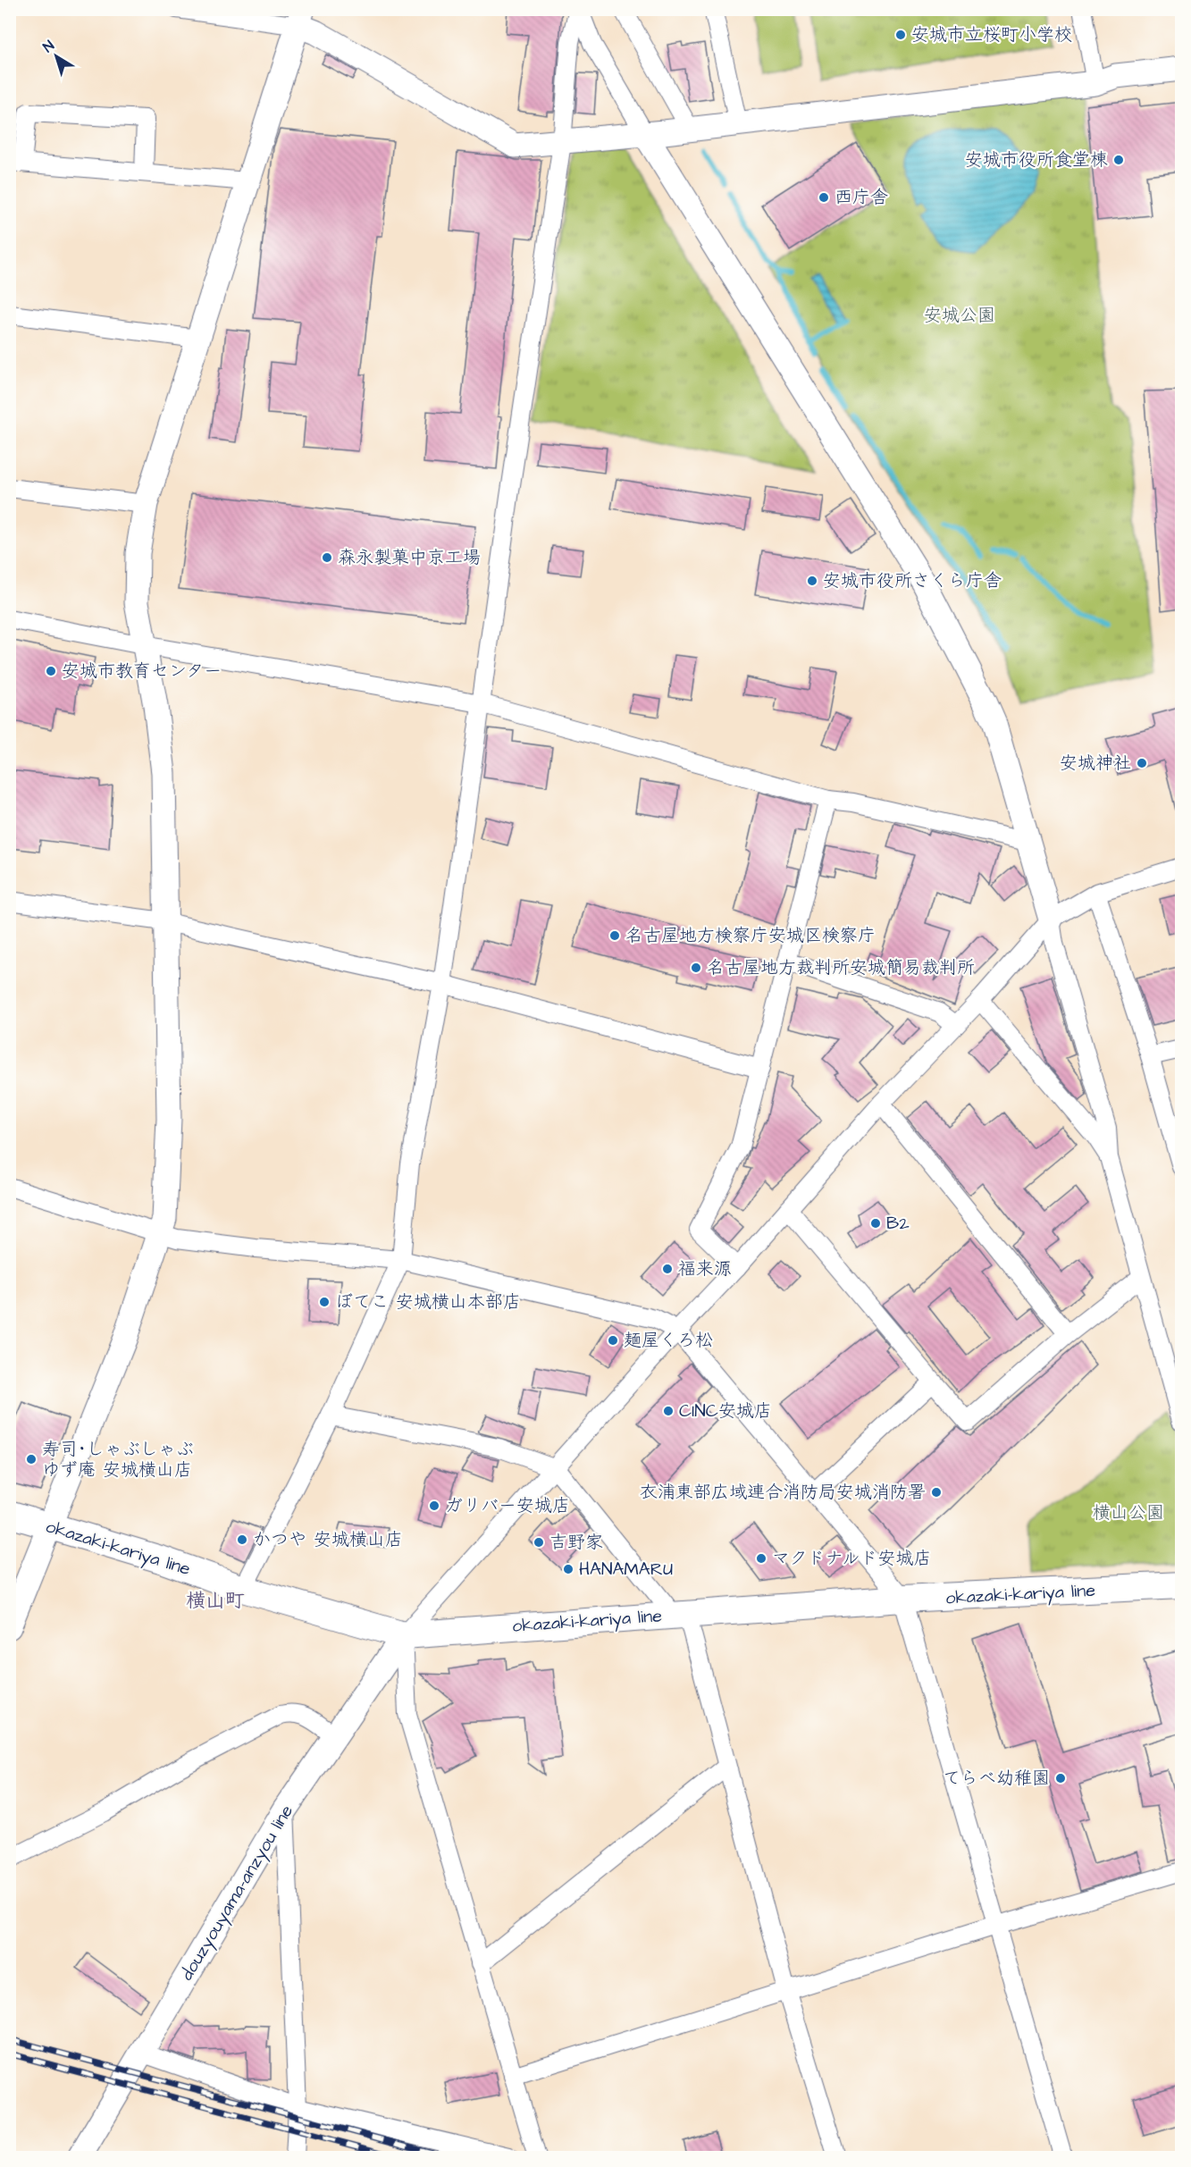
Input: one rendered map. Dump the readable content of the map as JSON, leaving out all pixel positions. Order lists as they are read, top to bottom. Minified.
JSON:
{"streets":{"main road":["okazaki-kariya line"],"street":["douzyouyama-anzyou line"]},"crossings":[["okazaki-kariya line","douzyouyama-anzyou line"]],"districts":["横山町"],"parks":["安城公園","横山公園"],"places":["安城市立桜町小学校","安城市役所食堂棟","西庁舎","森永製菓中京工場","安城市役所さくら庁舎","安城市教育センター","安城神社","名古屋地方検察庁安城区検察庁","名古屋地方裁判所安城簡易裁判所","B2","福来源","ぼてこ 安城横山本部店","麺屋くろ松","CINC安城店","寿司･しゃぶしゃぶ ゆず庵 安城横山店","衣浦東部広域連合消防局安城消防署","ガリバー安城店","かつや 安城横山店","吉野家","マクドナルド安城店","HANAMARU","てらべ幼稚園"],"north":"top left"}
